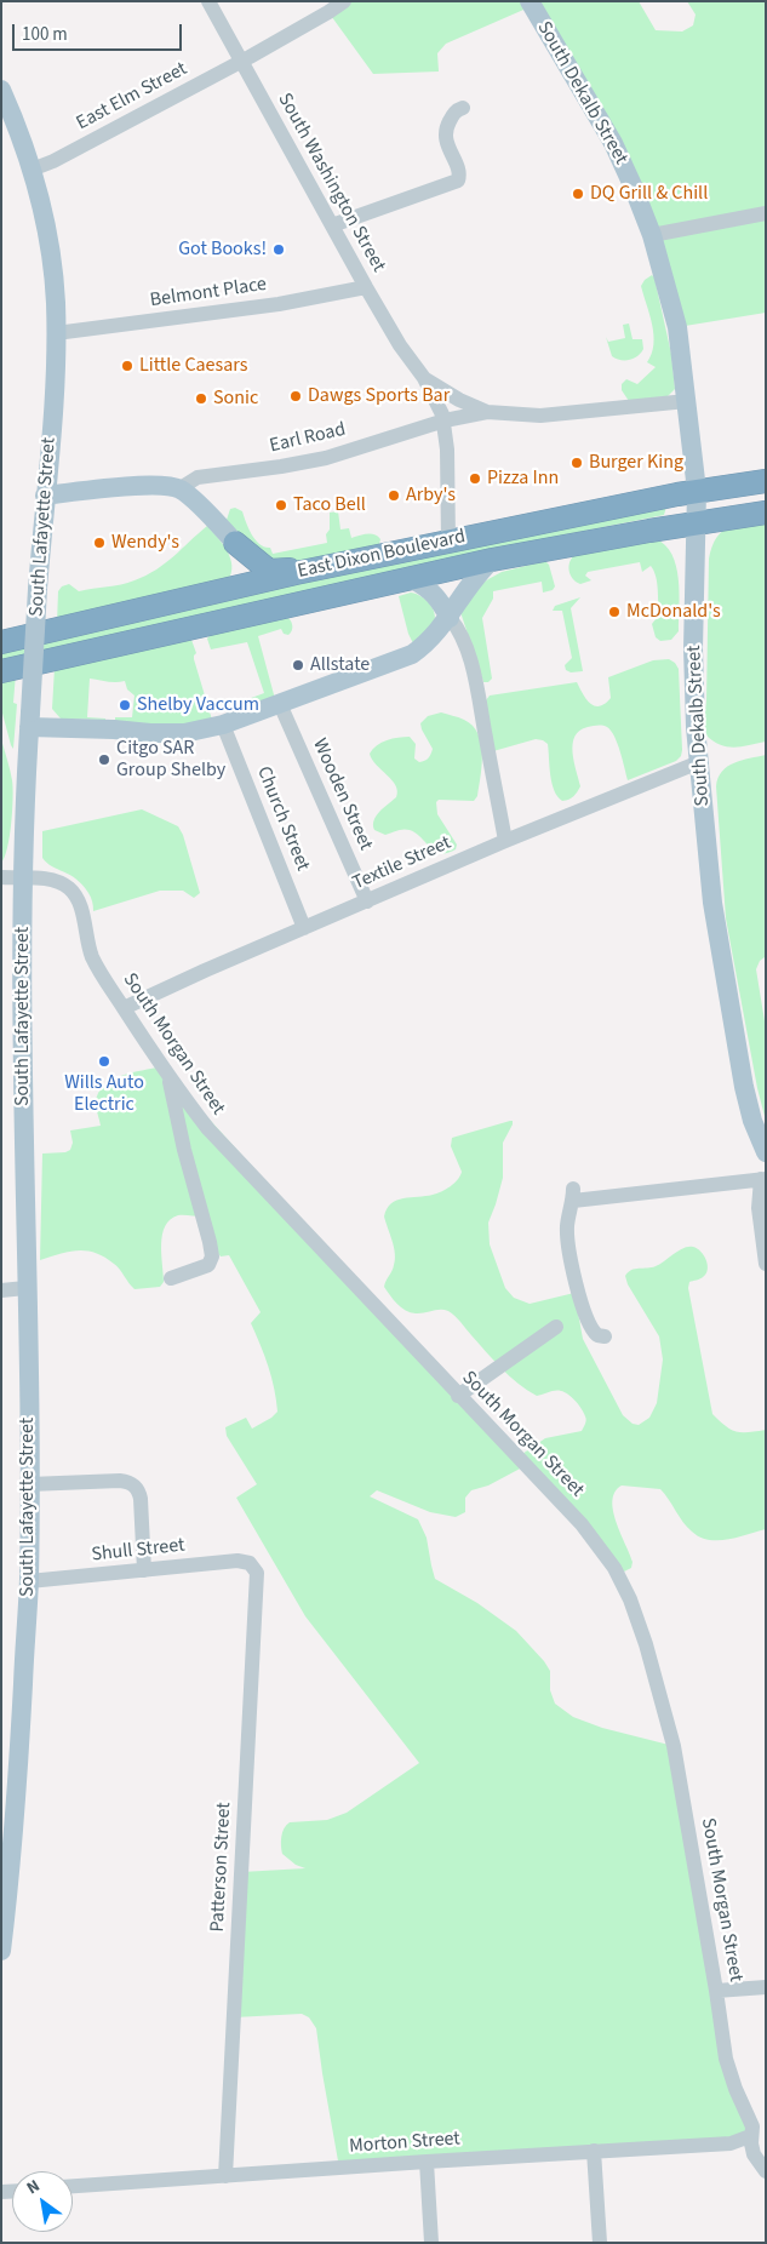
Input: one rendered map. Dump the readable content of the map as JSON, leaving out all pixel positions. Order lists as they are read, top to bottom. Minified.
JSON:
{"streets":{"highway":["East Dixon Boulevard"],"main road":["South Dekalb Street","South Lafayette Street"],"street":["East Elm Street","South Washington Street","Belmont Place","Earl Road","Wooden Street","Church Street","Textile Street","South Morgan Street","Shull Street","Patterson Street","Morton Street"]},"crossings":[["South Dekalb Street","East Dixon Boulevard"],["South Dekalb Street","Textile Street"],["East Elm Street","South Washington Street"],["East Elm Street","South Lafayette Street"],["South Washington Street","Belmont Place"],["South Washington Street","Earl Road"],["South Washington Street","East Dixon Boulevard"],["Belmont Place","South Lafayette Street"],["South Lafayette Street","South Morgan Street"],["South Lafayette Street","Shull Street"],["Wooden Street","Textile Street"],["Church Street","Textile Street"],["Textile Street","South Morgan Street"],["South Morgan Street","Morton Street"],["Shull Street","Patterson Street"],["Patterson Street","Morton Street"]],"places":["DQ Grill & Chill","Got Books!","Little Caesars","Dawgs Sports Bar","Sonic","Burger King","Pizza Inn","Arby's","Taco Bell","Wendy's","McDonald's","Allstate","Shelby Vaccum","Citgo SAR Group Shelby","Wills Auto Electric"],"scale_bar":"100 m","north":"top left"}
